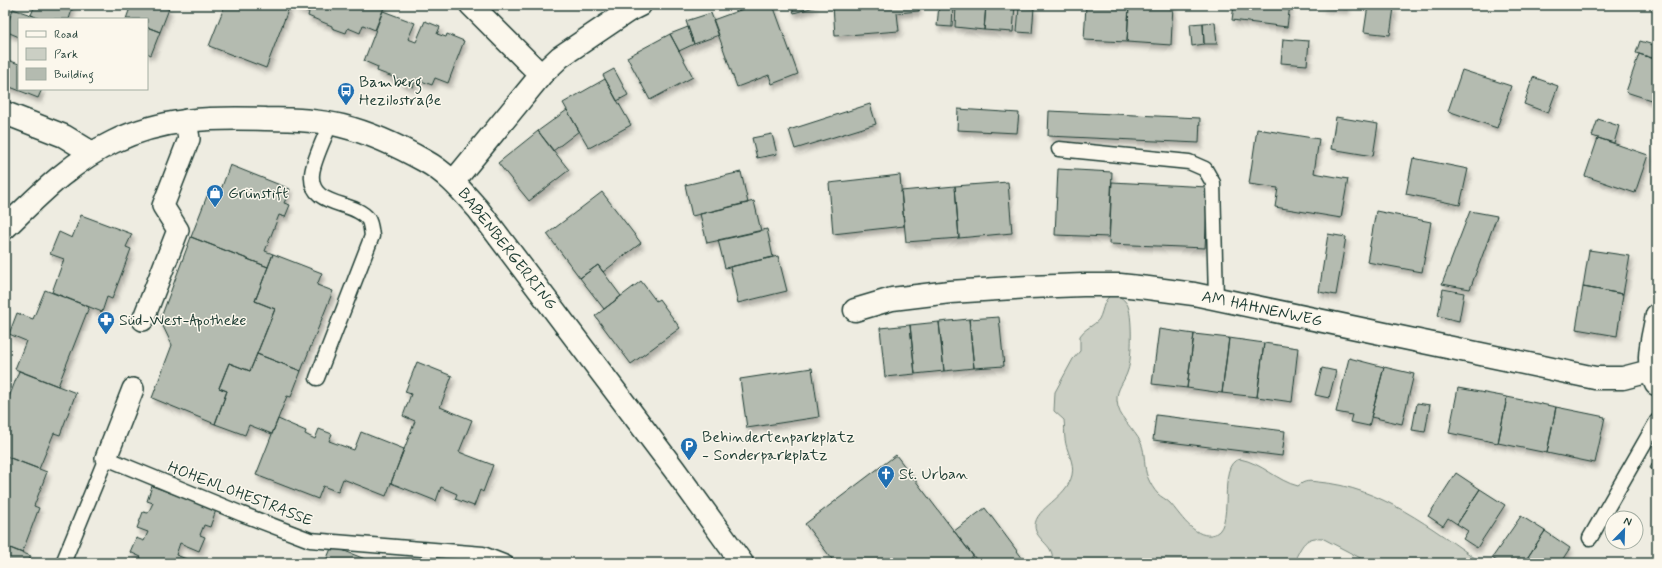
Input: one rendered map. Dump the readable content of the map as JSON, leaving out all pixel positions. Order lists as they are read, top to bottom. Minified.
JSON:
{"streets":{"street":["BABENBERGERRING","AM HAHNENWEG"],"lane":["HOHENLOHESTRASSE"]},"places":{"bus stop":["Bamberg Hezilostraße"],"shop":["Grünstift"],"pharmacy":["Süd-West-Apotheke"],"parking":["Behindertenparkplatz - Sonderparkplatz"],"church":["St. Urban"]},"legend":["Road","Park","Building"],"north":"top right"}
